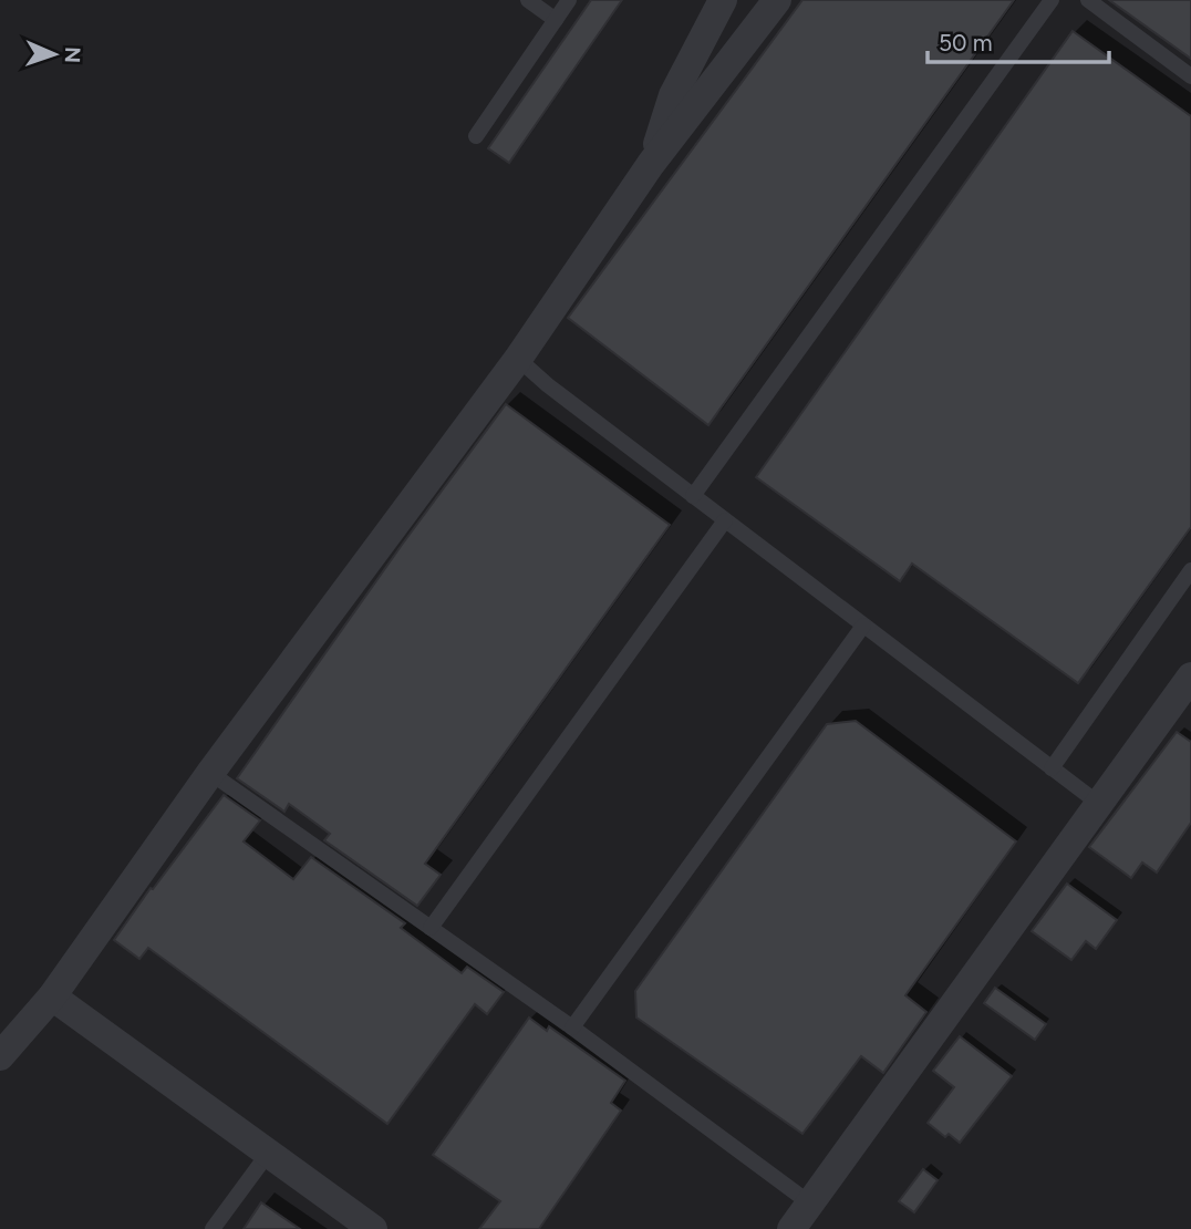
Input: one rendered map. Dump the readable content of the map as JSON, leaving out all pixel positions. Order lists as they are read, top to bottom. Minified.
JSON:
{"scale_bar":"50 m","north":"right"}
